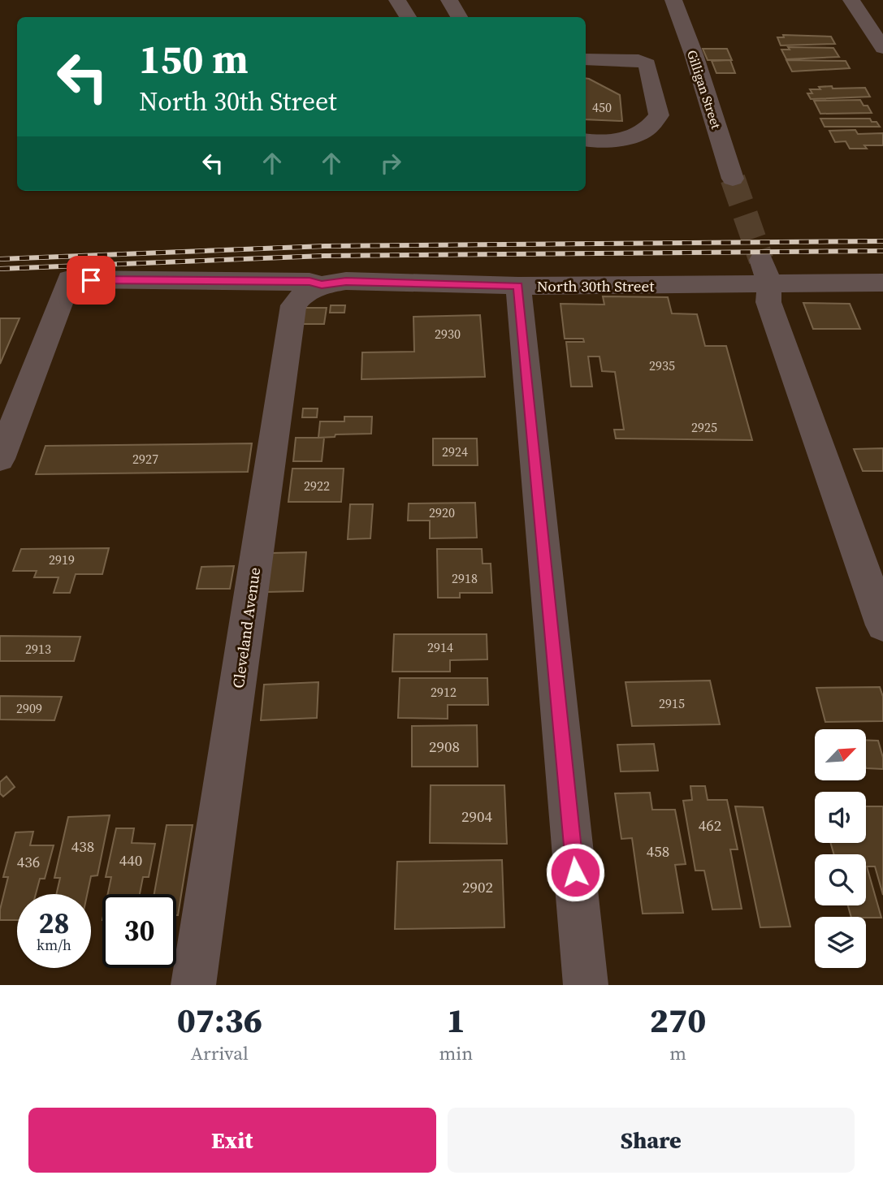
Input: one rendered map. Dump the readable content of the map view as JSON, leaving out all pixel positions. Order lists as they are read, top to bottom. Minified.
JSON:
{"streets":{"street":["Gilligan Street","North 30th Street","Cleveland Avenue"]},"crossings":[["North 30th Street","Cleveland Avenue"]],"house_numbers":["450","2930","2935","2925","2924","2927","2922","2920","2919","2918","2914","2913","2912","2915","2909","2908","2904","462","438","458","440","436","2902"],"north":"top right","page":{"turn":["150 m","North 30th Street"],"speed":"28 km/h","limit":"30","eta":["07:36","Arrival","1","min","270","m"],"buttons":["Exit","Share"]}}
